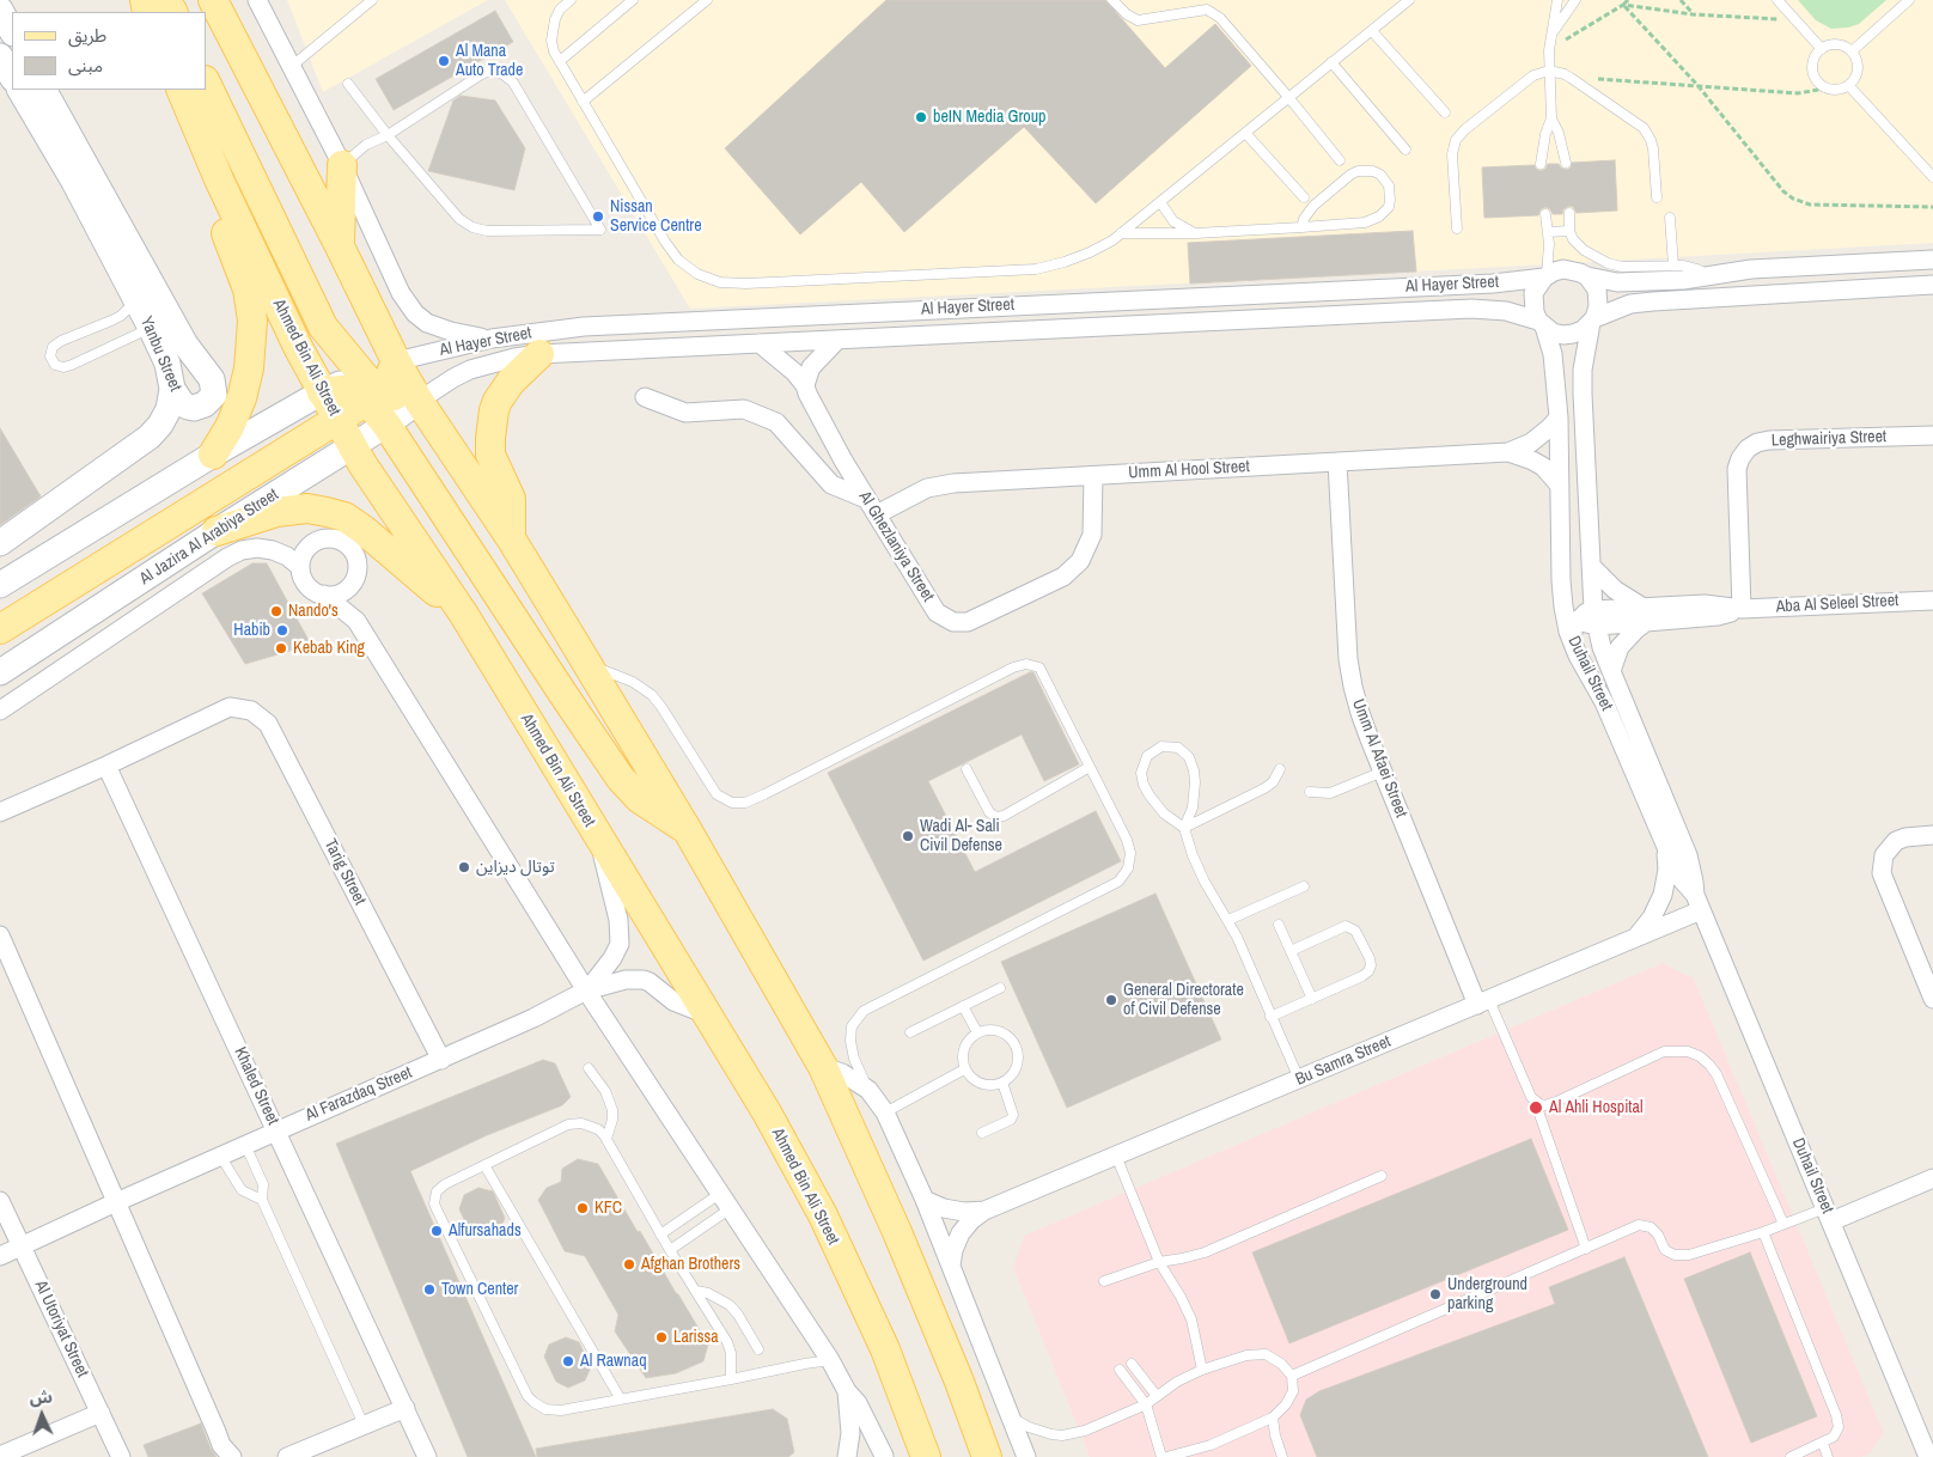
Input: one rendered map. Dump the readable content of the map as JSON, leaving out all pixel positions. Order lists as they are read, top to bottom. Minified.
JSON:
{"streets":{"main road":["Ahmed Bin Ali Street"],"street":["Al Hayer Street","Yanbu Street","Leghwairiya Street","Umm Al Hool Street","Al Jazira Al Arabiya Street","Al Ghezlaniya Street","Aba Al Seleel Street","Duhail Street","Umm Al Afaei Street","Tarig Street","Bu Samra Street","Khaled Street","Al Farazdaq Street","Al Utoriyat Street"]},"crossings":[["Al Hayer Street","Al Jazira Al Arabiya Street"],["Al Hayer Street","Al Ghezlaniya Street"],["Al Hayer Street","Duhail Street"],["Ahmed Bin Ali Street","Al Jazira Al Arabiya Street"],["Ahmed Bin Ali Street","Al Farazdaq Street"],["Leghwairiya Street","Aba Al Seleel Street"],["Umm Al Hool Street","Al Ghezlaniya Street"],["Umm Al Hool Street","Duhail Street"],["Umm Al Hool Street","Umm Al Afaei Street"],["Aba Al Seleel Street","Duhail Street"],["Duhail Street","Bu Samra Street"],["Umm Al Afaei Street","Bu Samra Street"],["Tarig Street","Khaled Street"],["Tarig Street","Al Farazdaq Street"],["Khaled Street","Al Farazdaq Street"],["Al Farazdaq Street","Al Utoriyat Street"]],"places":["Al Mana Auto Trade","beIN Media Group","Nissan Service Centre","Nando's","Habib","Kebab King","Wadi Al- Sali Civil Defense","توتال ديزاين","General Directorate of Civil Defense","Al Ahli Hospital","KFC","Alfursahads","Afghan Brothers","Town Center","Underground parking","Larissa","Al Rawnaq"],"legend":["طريق","مبنى"],"north":"top"}
